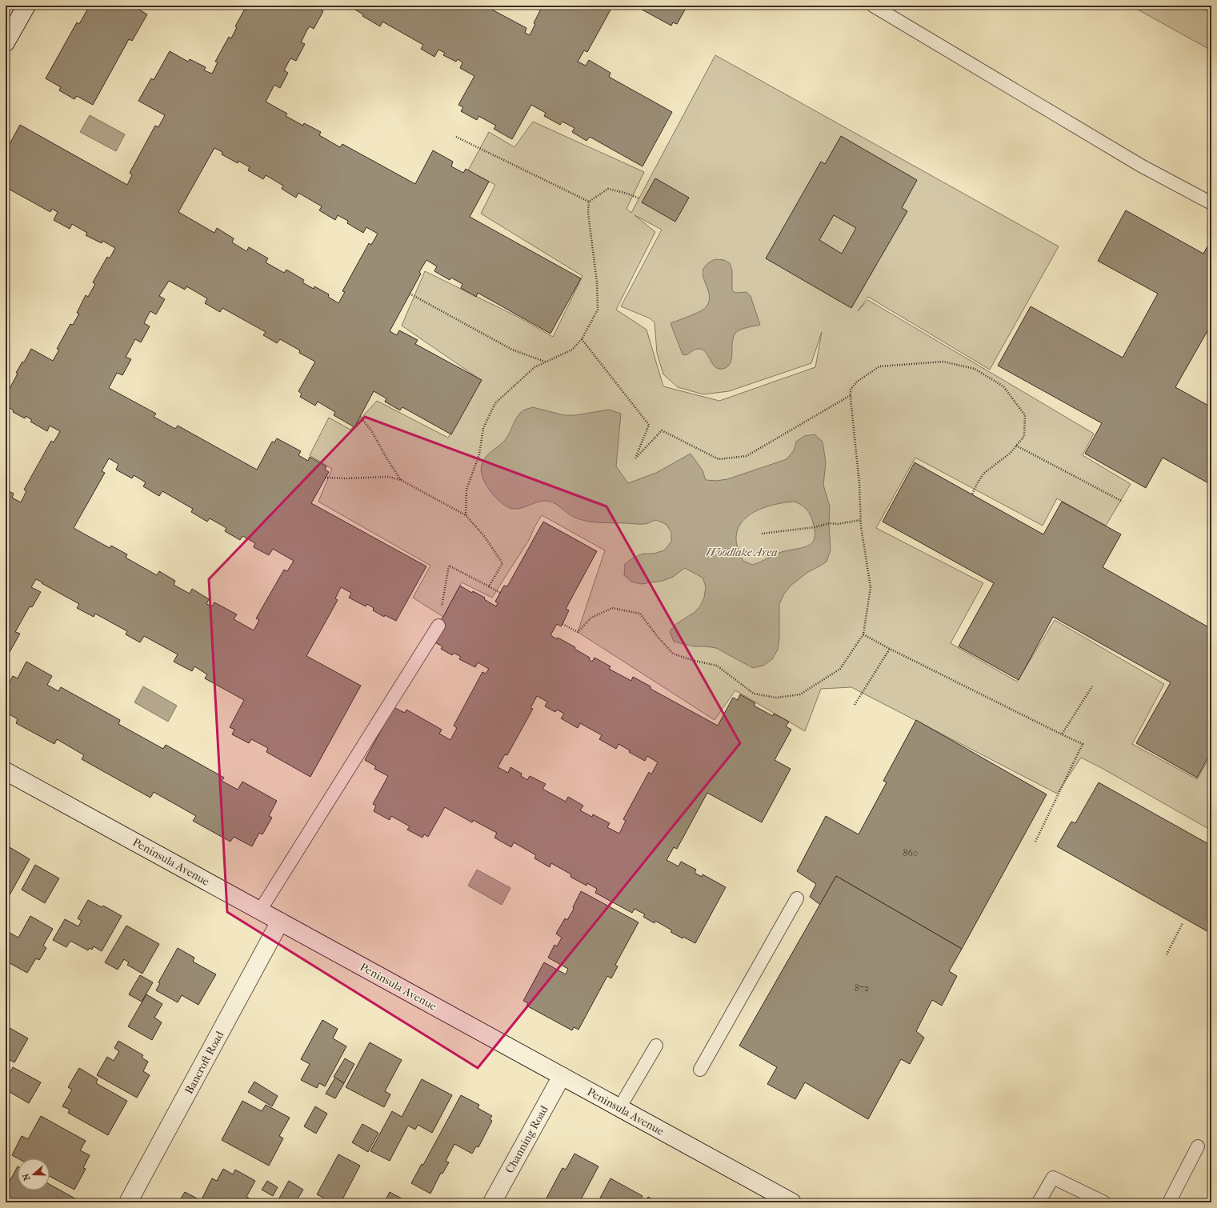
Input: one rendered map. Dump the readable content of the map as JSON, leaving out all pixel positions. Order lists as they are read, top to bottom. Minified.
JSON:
{"streets":{"main road":["Peninsula Avenue","Bancroft Road","Channing Road"]},"crossings":[["Peninsula Avenue","Bancroft Road"],["Peninsula Avenue","Channing Road"]],"parks":["Woodlake Area"],"house_numbers":["860","872"],"north":"left"}
